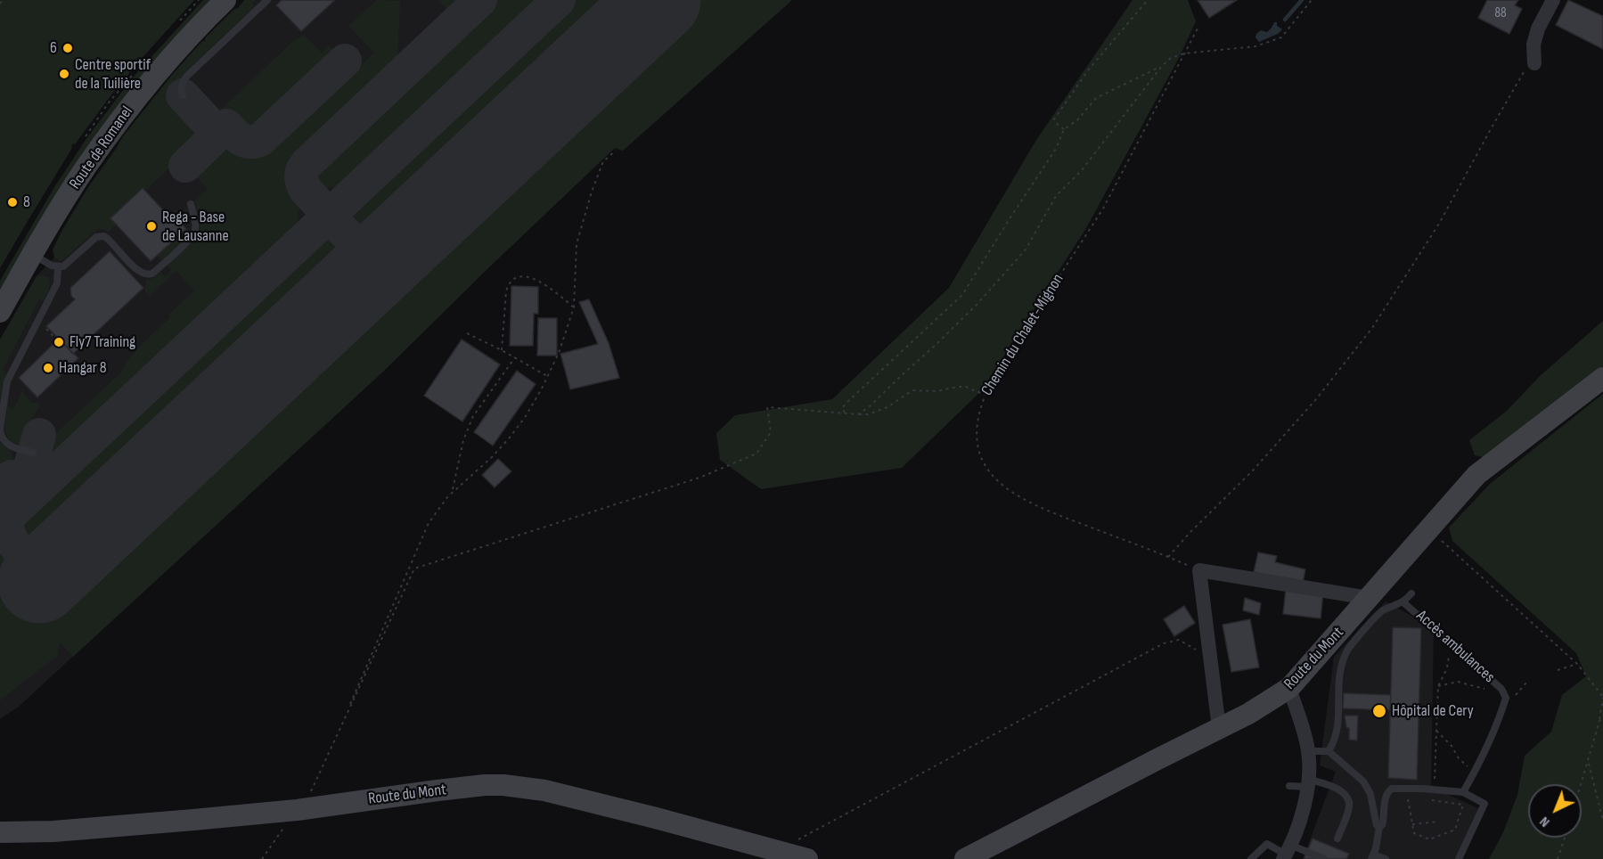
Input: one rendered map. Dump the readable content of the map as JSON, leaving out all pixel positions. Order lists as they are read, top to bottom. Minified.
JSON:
{"streets":{"main road":["Route de Romanel","Route du Mont"],"lane":["Accès ambulances"],"path":["Chemin du Chalet-Mignon"]},"places":["6","Centre sportif de la Tuilière","8","Rega - Base de Lausanne","Fly7 Training","Hangar 8","Hôpital de Cery"],"house_numbers":["88"],"north":"bottom left"}
